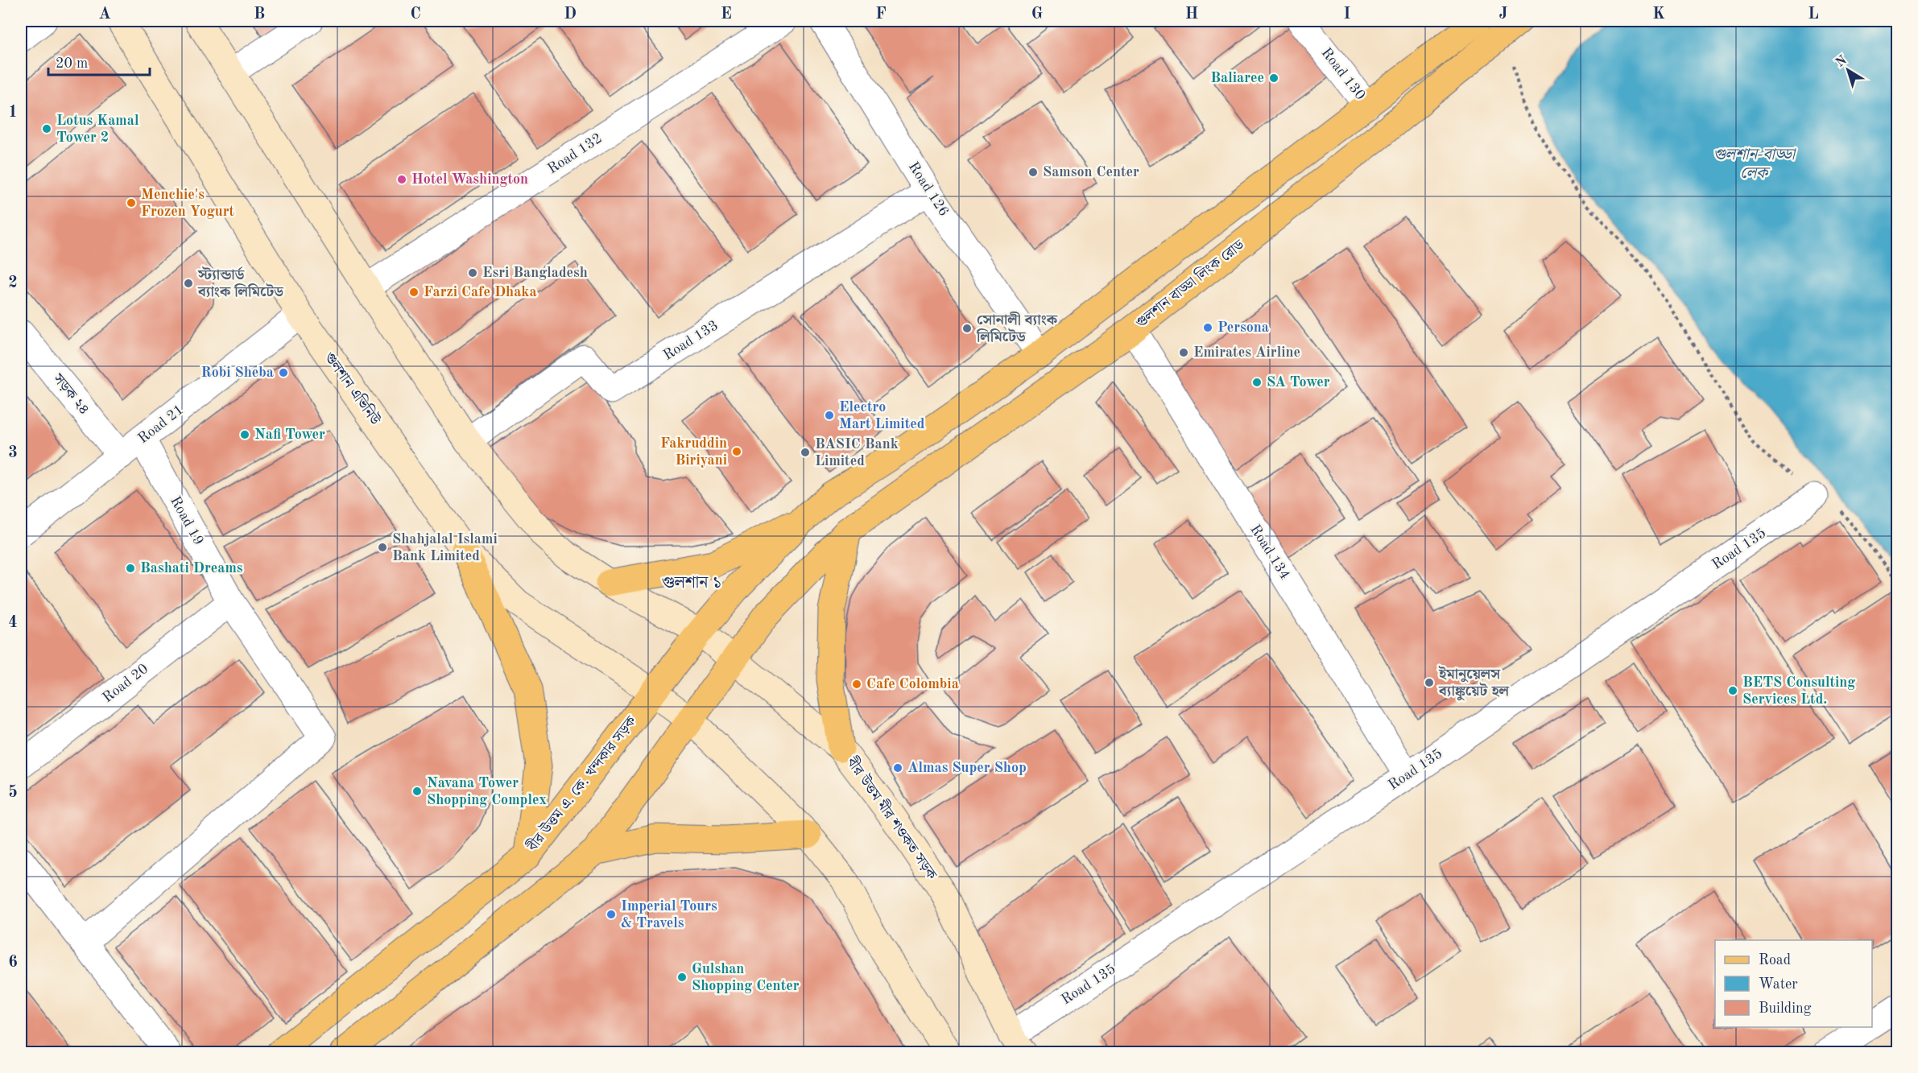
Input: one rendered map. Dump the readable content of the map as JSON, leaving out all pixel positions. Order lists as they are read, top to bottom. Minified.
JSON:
{"streets":{"main road":["গুলশান বাড্ডা লিংক রোড","গুলশান এভিনিউ","বীর উত্তম এ. কে. খন্দকার সড়ক","বীর উত্তম মীর শওকত সড়ক"],"street":["Road 130","Road 132","Road 126","Road 133","সড়ক ২৪","Road 21","Road 19","Road 135","Road 134","Road 20"]},"crossings":[["Road 126","Road 133"],["গুলশান বাড্ডা লিংক রোড","Road 134"],["গুলশান এভিনিউ","Road 21"],["গুলশান এভিনিউ","বীর উত্তম এ. কে. খন্দকার সড়ক"],["সড়ক ২৪","Road 21"],["Road 21","Road 19"],["Road 19","Road 20"],["Road 135","Road 134"],["Road 135","বীর উত্তম মীর শওকত সড়ক"],["বীর উত্তম এ. কে. খন্দকার সড়ক","বীর উত্তম মীর শওকত সড়ক"]],"districts":["গুলশান ১"],"water":["গুলশান-বাড্ডা লেক"],"places":["Baliaree","Lotus Kamal Tower 2","Samson Center","Hotel Washington","Menchie's Frozen Yogurt","Esri Bangladesh","স্ট্যান্ডার্ড ব্যাংক লিমিটেড","Farzi Cafe Dhaka","Persona","সোনালী ব্যাংক লিমিটেড","Emirates Airline","Robi Sheba","SA Tower","Electro Mart Limited","Nafi Tower","Fakruddin Biriyani","BASIC Bank Limited","Shahjalal Islami Bank Limited","Bashati Dreams","ইমানুয়েলস ব্যাঙ্কুয়েট হল","Cafe Colombia","BETS Consulting Services Ltd.","Almas Super Shop","Navana Tower Shopping Complex","Imperial Tours & Travels","Gulshan Shopping Center"],"legend":["Road","Water","Building"],"scale_bar":"20 m","north":"top left","grid":{"columns":["A","B","C","D","E","F","G","H","I","J","K","L"],"rows":["1","2","3","4","5","6"]}}
